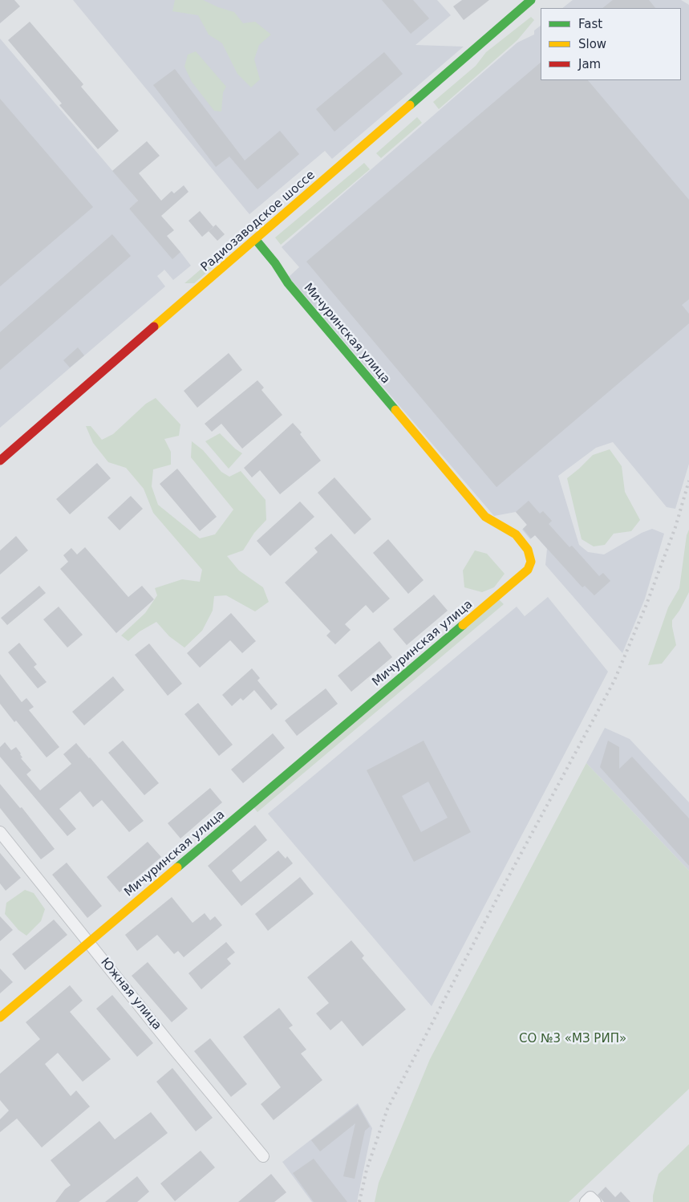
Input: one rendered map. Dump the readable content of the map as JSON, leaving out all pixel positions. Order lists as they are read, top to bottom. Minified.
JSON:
{"streets":{"street":["Радиозаводское шоссе","Мичуринская улица","Южная улица"]},"crossings":[["Радиозаводское шоссе","Мичуринская улица"],["Мичуринская улица","Южная улица"]],"parks":["СО №3 «МЗ РИП»"],"legend":["Fast","Slow","Jam"]}
